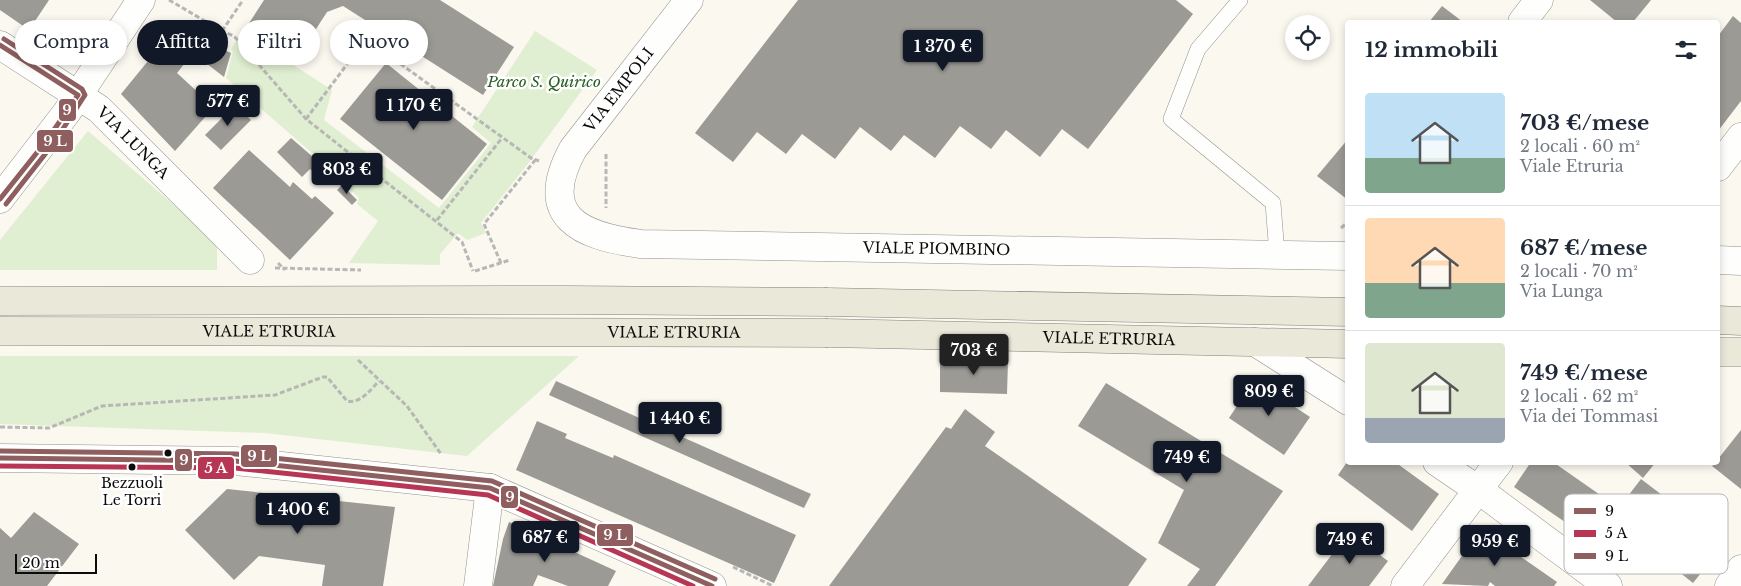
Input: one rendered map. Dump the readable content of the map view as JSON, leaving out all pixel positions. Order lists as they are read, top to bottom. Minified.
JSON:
{"streets":{"main road":["VIALE ETRURIA"],"street":["VIA EMPOLI","VIA LUNGA","VIALE PIOMBINO"]},"crossings":[["VIA EMPOLI","VIALE PIOMBINO"]],"parks":["Parco S. Quirico"],"places":["Bezzuoli Le Torri"],"lines":["transit line 9"],"legend":["9","5 A","9 L"],"scale_bar":"20 m","page":{"chip":["Compra","Affitta","Filtri","Nuovo"],"heading":"12 immobili","price":["1 370 €","577 €","1 170 €","803 €","703 €","809 €","1 440 €","749 €","1 400 €","687 €","749 €","959 €"],"list":[{"name":"703 €/mese","note":"2 locali · 60 m² · Viale Etruria"},{"name":"687 €/mese","note":"2 locali · 70 m² · Via Lunga"},{"name":"749 €/mese","note":"2 locali · 62 m² · Via dei Tommasi"}],"scale":"20 m"}}
